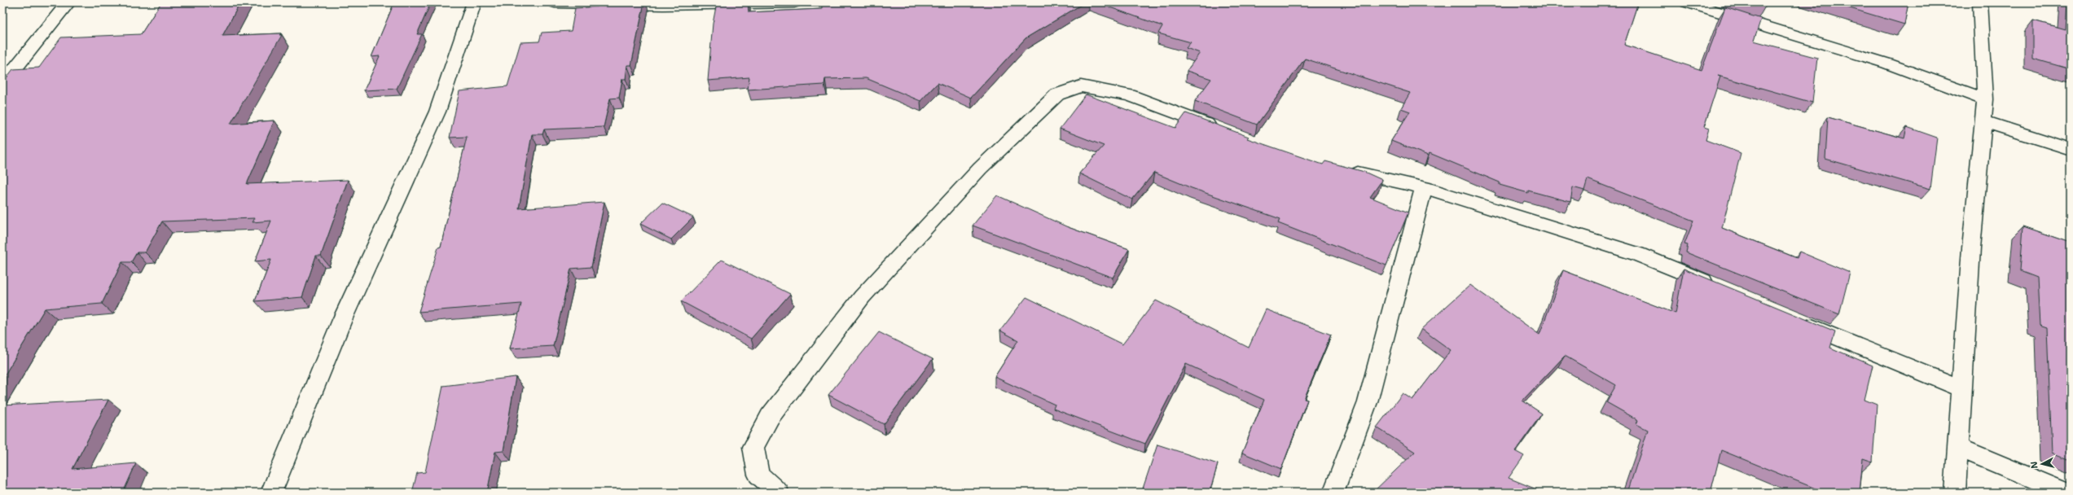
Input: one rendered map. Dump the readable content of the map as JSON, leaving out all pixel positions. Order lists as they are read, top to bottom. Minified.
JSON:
{"north":"left"}
